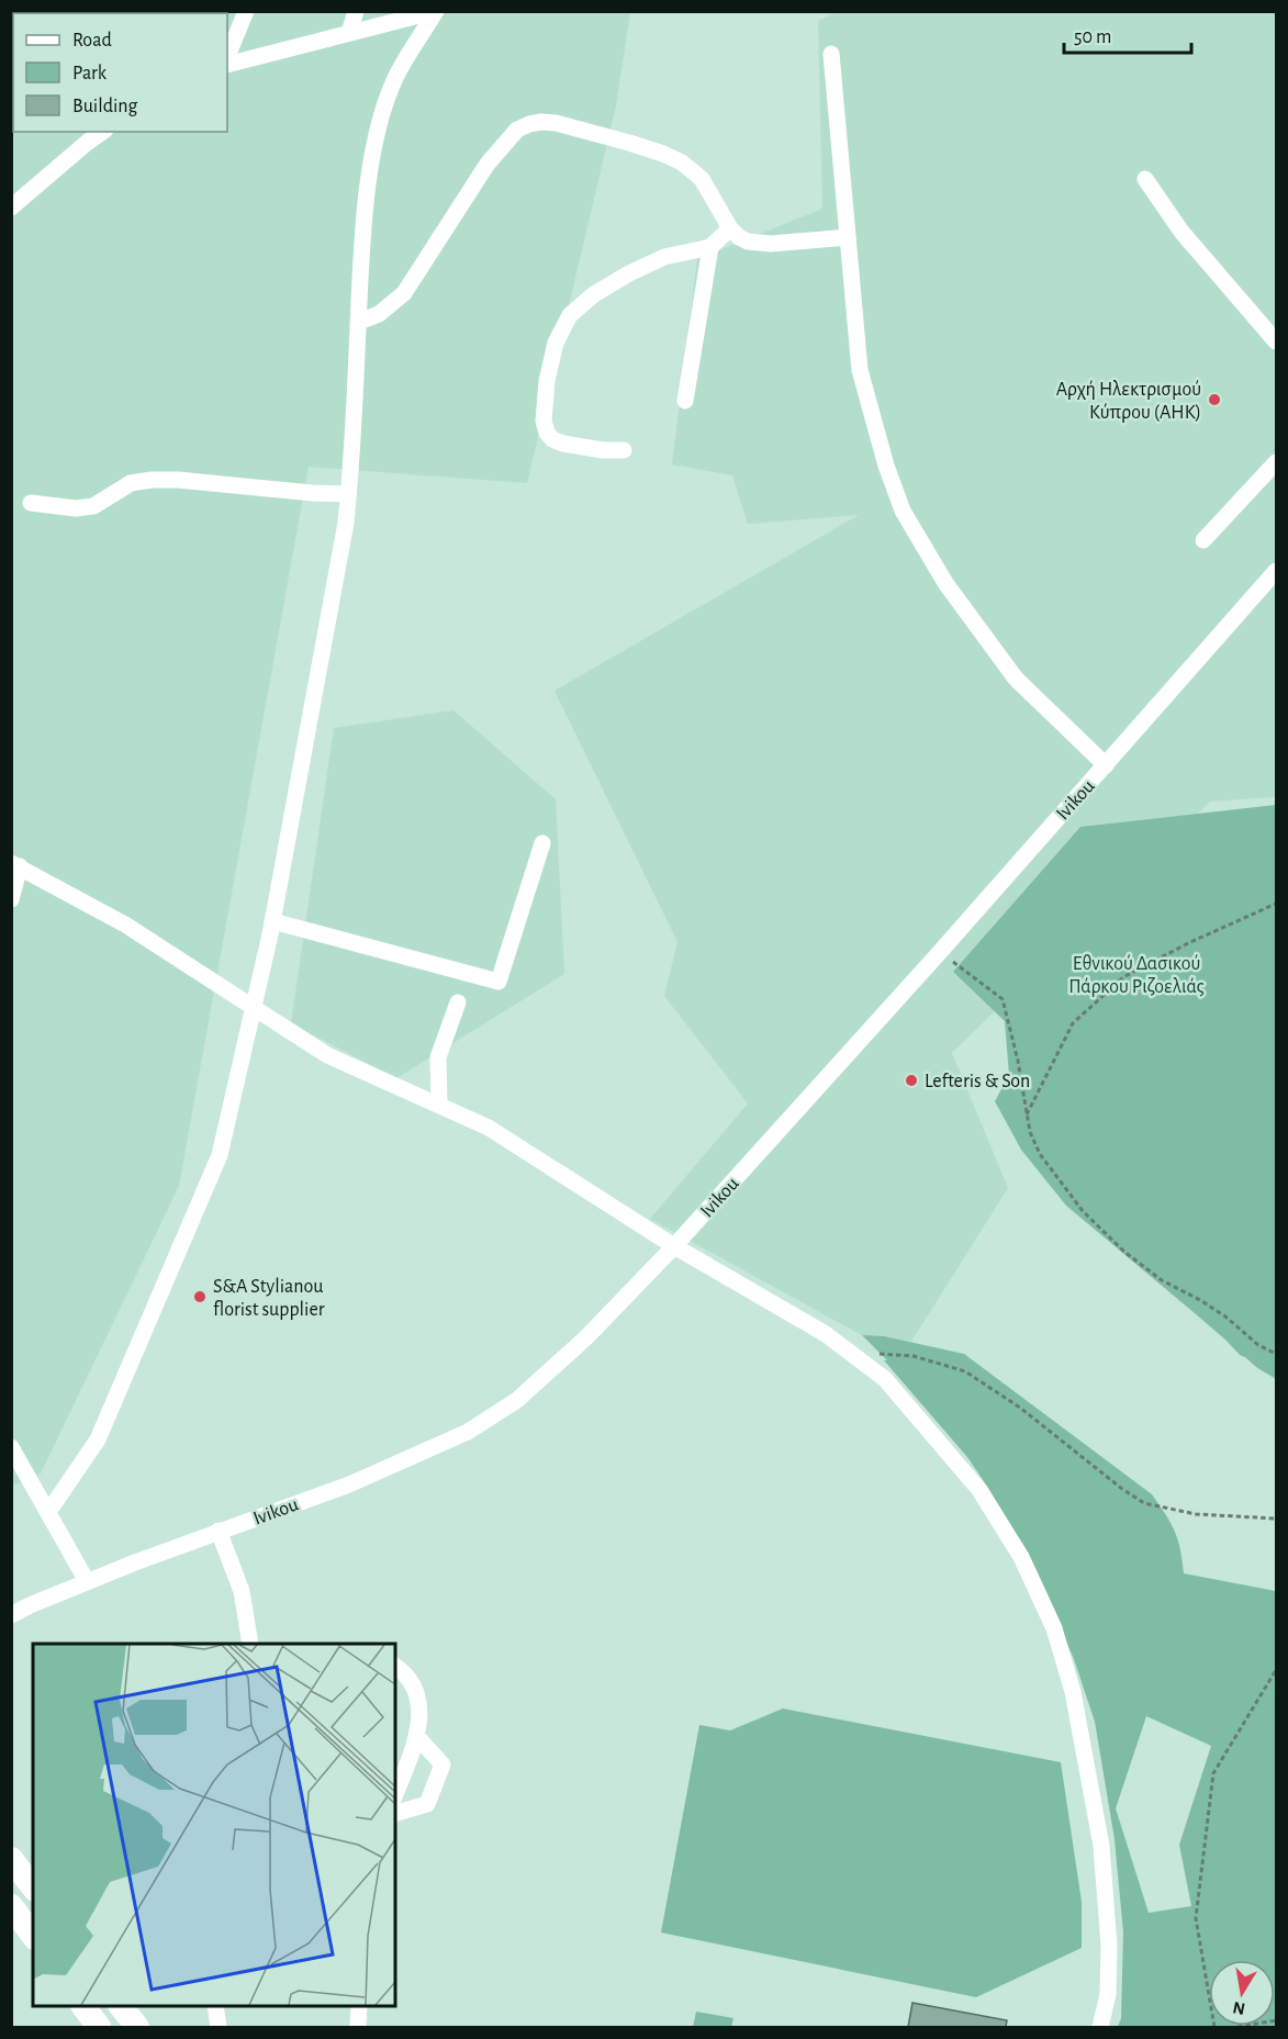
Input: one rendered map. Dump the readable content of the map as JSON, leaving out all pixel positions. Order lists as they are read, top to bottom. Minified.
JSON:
{"streets":{"street":["Ivikou"]},"parks":["Εθνικού Δασικού Πάρκου Ριζοελιάς"],"places":["Αρχή Ηλεκτρισμού Κύπρου (ΑΗΚ)","Lefteris & Son","S&A Stylianou florist supplier"],"legend":["Road","Park","Building"],"scale_bar":"50 m","north":"bottom"}
